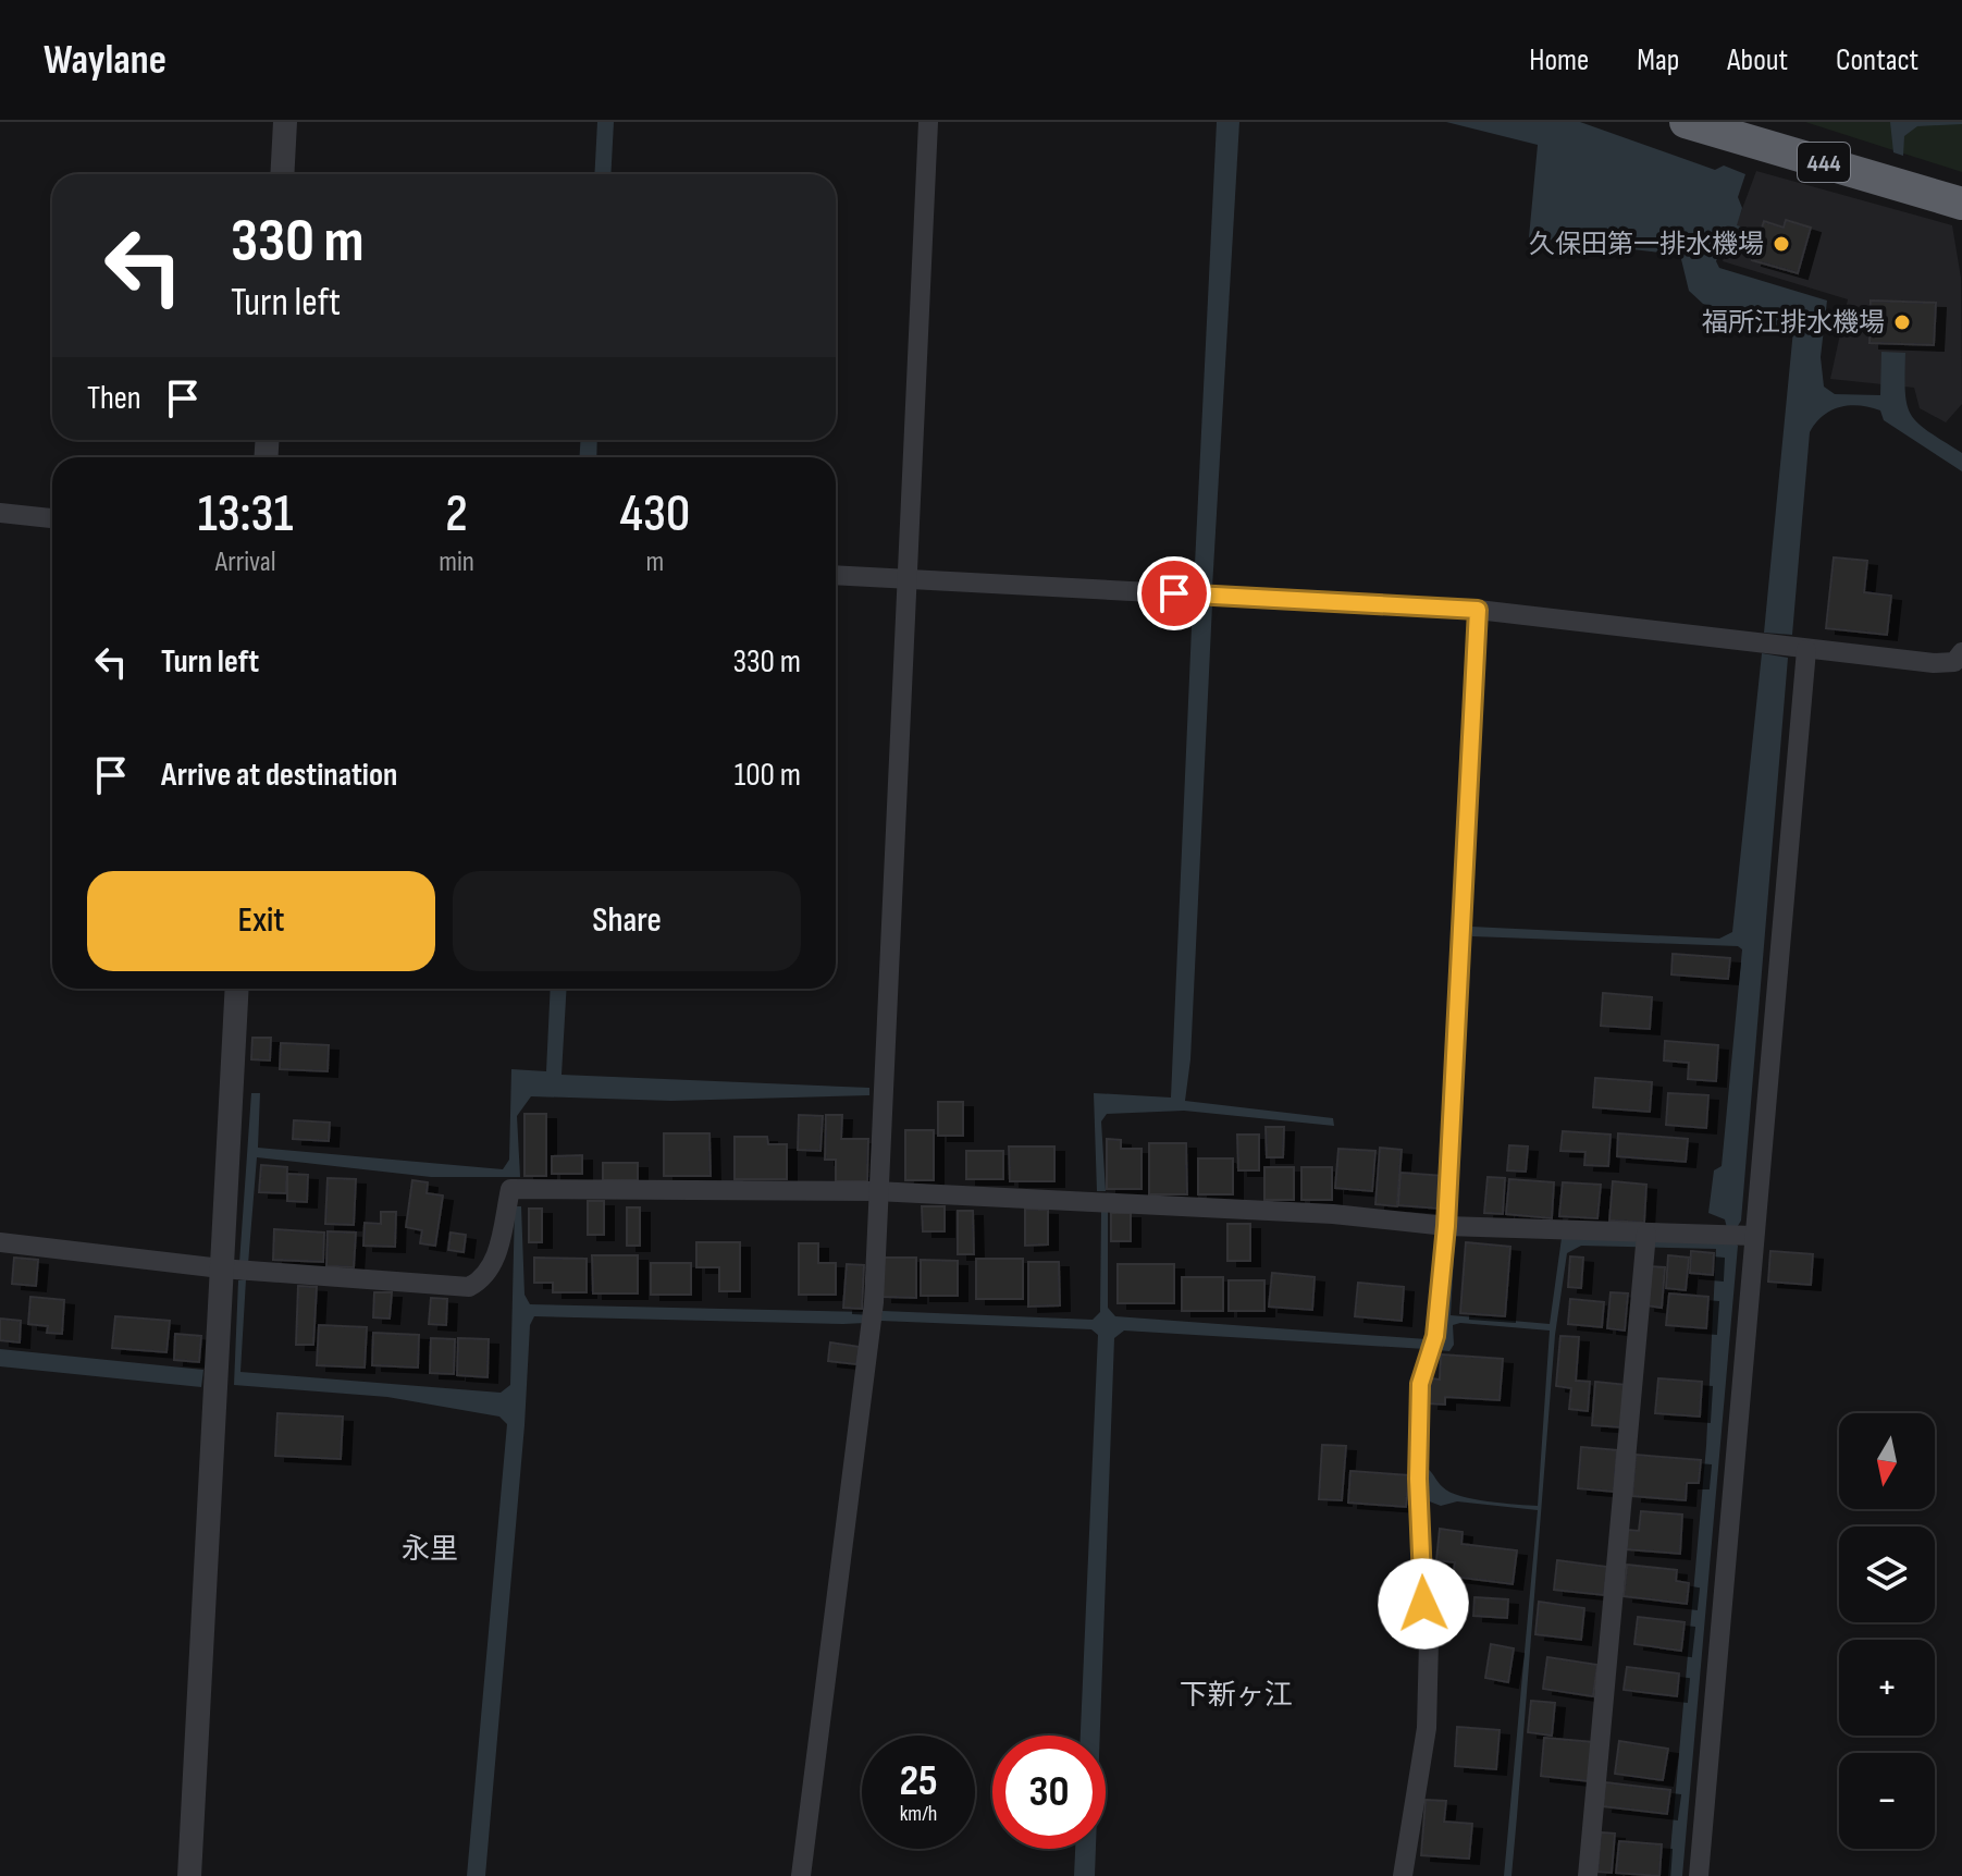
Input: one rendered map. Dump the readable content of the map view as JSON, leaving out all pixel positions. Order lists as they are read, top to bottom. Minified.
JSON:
{"streets":{"highway":["444"]},"districts":["永里","下新ヶ江"],"places":["久保田第一排水機場","福所江排水機場"],"north":"bottom","page":{"header":"Waylane","nav":["Home","Map","About","Contact"],"turn":["330 m","Turn left"],"then":"Then","eta":["13:31","Arrival","2","min","430","m"],"list":[{"name":"Turn left","value":"330 m"},{"name":"Arrive at destination","value":"100 m"}],"buttons":["Exit","Share"],"map_buttons":["+","−"],"speed":"25 km/h","limit":"30"}}
